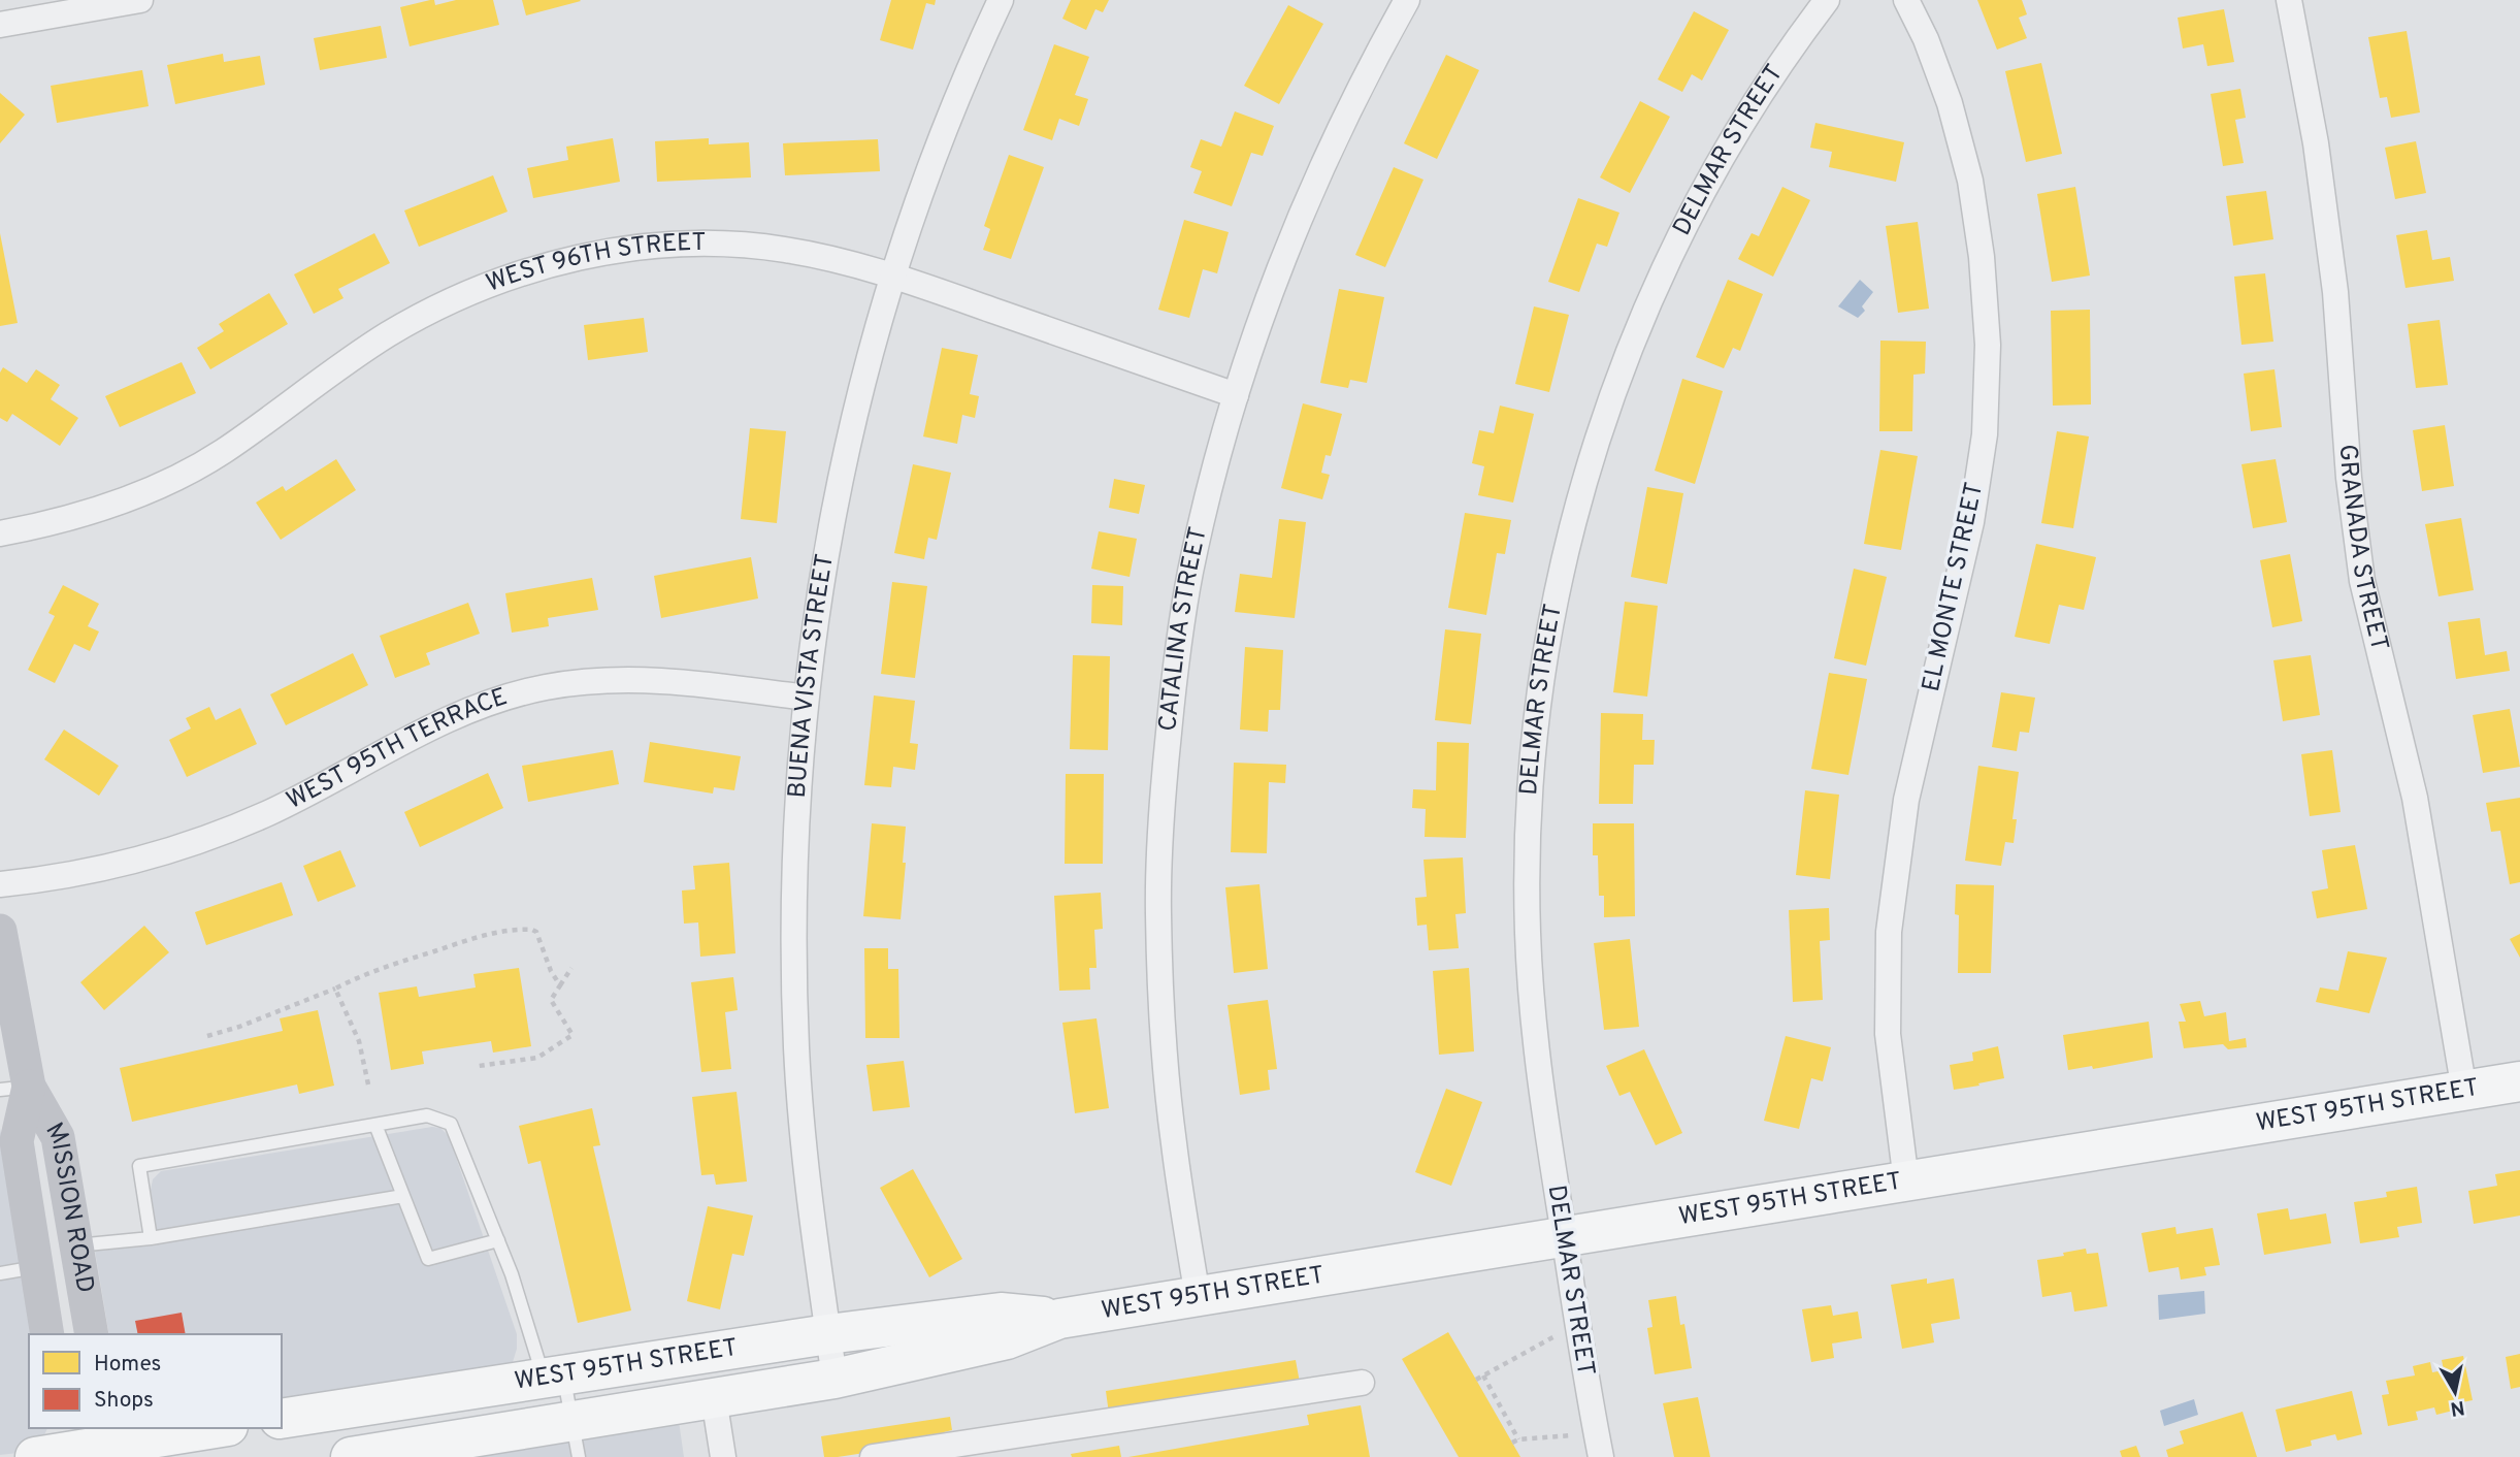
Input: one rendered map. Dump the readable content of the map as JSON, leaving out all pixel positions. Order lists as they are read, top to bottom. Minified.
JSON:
{"streets":{"main road":["WEST 95TH STREET","MISSION ROAD"],"street":["DELMAR STREET","WEST 96TH STREET","GRANADA STREET","EL MONTE STREET","CATALINA STREET","BUENA VISTA STREET","WEST 95TH TERRACE"]},"crossings":[["DELMAR STREET","WEST 95TH STREET"],["WEST 96TH STREET","CATALINA STREET"],["WEST 96TH STREET","BUENA VISTA STREET"],["GRANADA STREET","WEST 95TH STREET"],["EL MONTE STREET","WEST 95TH STREET"],["CATALINA STREET","WEST 95TH STREET"],["BUENA VISTA STREET","WEST 95TH TERRACE"],["BUENA VISTA STREET","WEST 95TH STREET"]],"legend":["Homes","Shops"],"north":"bottom"}
